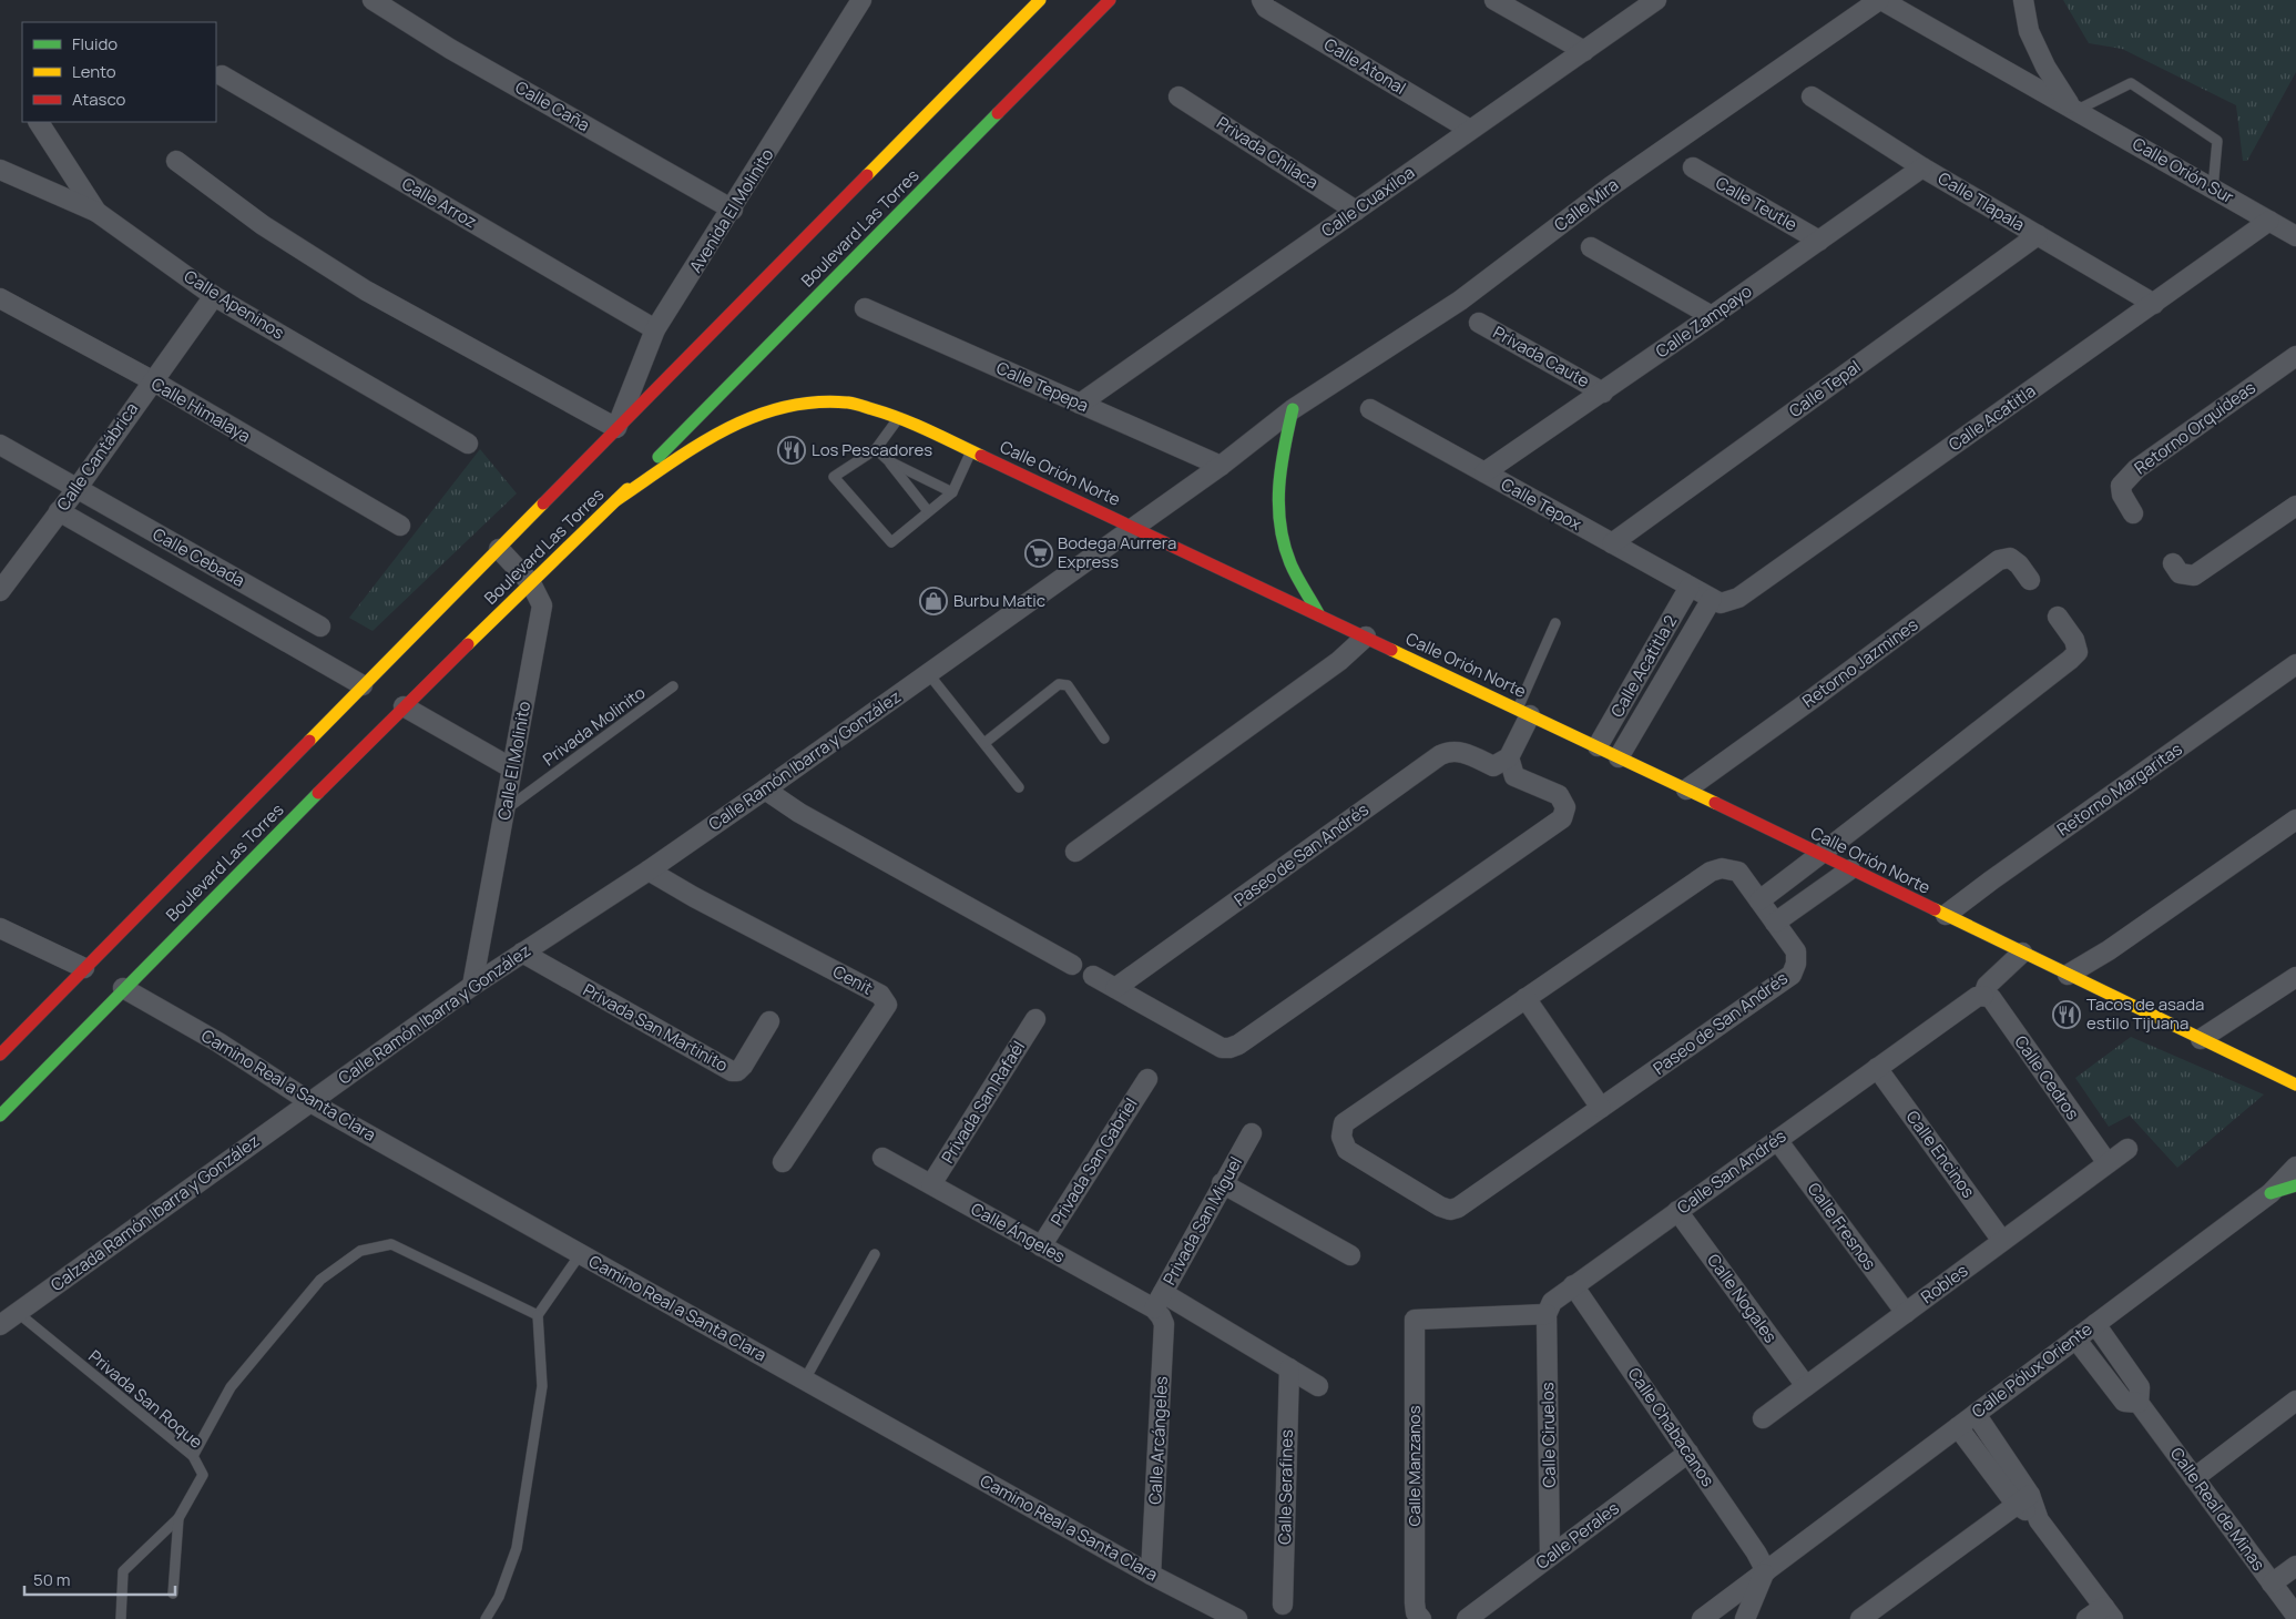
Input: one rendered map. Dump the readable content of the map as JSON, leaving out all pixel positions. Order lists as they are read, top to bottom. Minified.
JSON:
{"streets":{"main road":["Boulevard Las Torres","Calle Orión Norte"],"street":["Calle Atonal","Calle Caña","Privada Chilaca","Calle Orión Sur","Calle Cuaxiloa","Calle Tlapala","Calle Arroz","Calle Teutle","Calle Mira","Avenida El Molinito","Calle Apeninos","Calle Zampayo","Privada Caute","Calle Tepepa","Calle Tepal","Calle Himalaya","Calle Acatitla","Retorno Orquídeas","Calle Cantábrica","Calle Tepox","Calle Cebada","Retorno Jazmines","Calle Acatitla 2","Calle El Molinito","Calle Ramón Ibarra y González","Retorno Margaritas","Paseo de San Andrés","Cenit","Privada San Martinito","Calle Cedros","Camino Real a Santa Clara","Privada San Rafaél","Calle Encinos","Privada San Gabriel","Calle San Andrés","Calzada Ramón Ibarra y González","Privada San Miguel","Calle Fresnos","Calle Ángeles","Robles","Calle Nogales","Calle Pólux Oriente","Calle Chabacanos","Calle Ciruelos","Calle Arcángeles","Calle Manzanos","Calle Serafines","Calle Real de Minas","Calle Perales"],"lane":["Privada Molinito","Privada San Roque"]},"crossings":[["Calle Atonal","Calle Cuaxiloa"],["Calle Caña","Avenida El Molinito"],["Privada Chilaca","Calle Cuaxiloa"],["Calle Orión Sur","Calle Mira"],["Calle Orión Sur","Calle Acatitla"],["Calle Cuaxiloa","Calle Tepepa"],["Calle Tlapala","Calle Zampayo"],["Calle Tlapala","Calle Tepal"],["Calle Tlapala","Calle Acatitla"],["Calle Arroz","Avenida El Molinito"],["Calle Teutle","Calle Zampayo"],["Calle Mira","Calle Ramón Ibarra y González"],["Avenida El Molinito","Boulevard Las Torres"],["Boulevard Las Torres","Calle Orión Norte"],["Boulevard Las Torres","Calle El Molinito"],["Boulevard Las Torres","Camino Real a Santa Clara"],["Calle Apeninos","Calle Cantábrica"],["Calle Zampayo","Privada Caute"],["Calle Zampayo","Calle Tepox"],["Calle Tepepa","Calle Ramón Ibarra y González"],["Calle Tepal","Calle Tepox"],["Calle Himalaya","Calle Cantábrica"],["Calle Acatitla","Calle Tepox"],["Calle Acatitla","Calle Acatitla 2"],["Calle Cantábrica","Calle Cebada"],["Calle Orión Norte","Retorno Jazmines"],["Calle Orión Norte","Calle Acatitla 2"],["Calle Orión Norte","Calle Ramón Ibarra y González"],["Calle Orión Norte","Retorno Margaritas"],["Calle Orión Norte","Calle San Andrés"],["Calle Tepox","Calle Acatitla 2"],["Privada Molinito","Calle El Molinito"],["Calle El Molinito","Calle Ramón Ibarra y González"],["Calle Ramón Ibarra y González","Cenit"],["Calle Ramón Ibarra y González","Privada San Martinito"],["Calle Ramón Ibarra y González","Camino Real a Santa Clara"],["Calle Ramón Ibarra y González","Calzada Ramón Ibarra y González"],["Calle Cedros","Calle San Andrés"],["Calle Cedros","Robles"],["Camino Real a Santa Clara","Calzada Ramón Ibarra y González"],["Camino Real a Santa Clara","Calle Arcángeles"],["Privada San Rafaél","Calle Ángeles"],["Calle Encinos","Calle San Andrés"],["Calle Encinos","Robles"],["Privada San Gabriel","Calle Ángeles"],["Calle San Andrés","Calle Fresnos"],["Calle San Andrés","Calle Nogales"],["Calle San Andrés","Calle Chabacanos"],["Calle San Andrés","Calle Ciruelos"],["Calle San Andrés","Calle Manzanos"],["Calzada Ramón Ibarra y González","Privada San Roque"],["Privada San Miguel","Calle Ángeles"],["Privada San Miguel","Calle Arcángeles"],["Calle Fresnos","Robles"],["Calle Ángeles","Calle Arcángeles"],["Calle Ángeles","Calle Serafines"],["Robles","Calle Nogales"],["Calle Pólux Oriente","Calle Chabacanos"],["Calle Pólux Oriente","Calle Real de Minas"],["Calle Chabacanos","Calle Perales"],["Calle Ciruelos","Calle Manzanos"],["Calle Ciruelos","Calle Perales"]],"places":{"restaurant":["Los Pescadores","Tacos de asada estilo Tijuana"],"supermarket":["Bodega Aurrera Express"],"shop":["Burbu Matic"]},"legend":["Fluido","Lento","Atasco"],"scale_bar":"50 m"}
